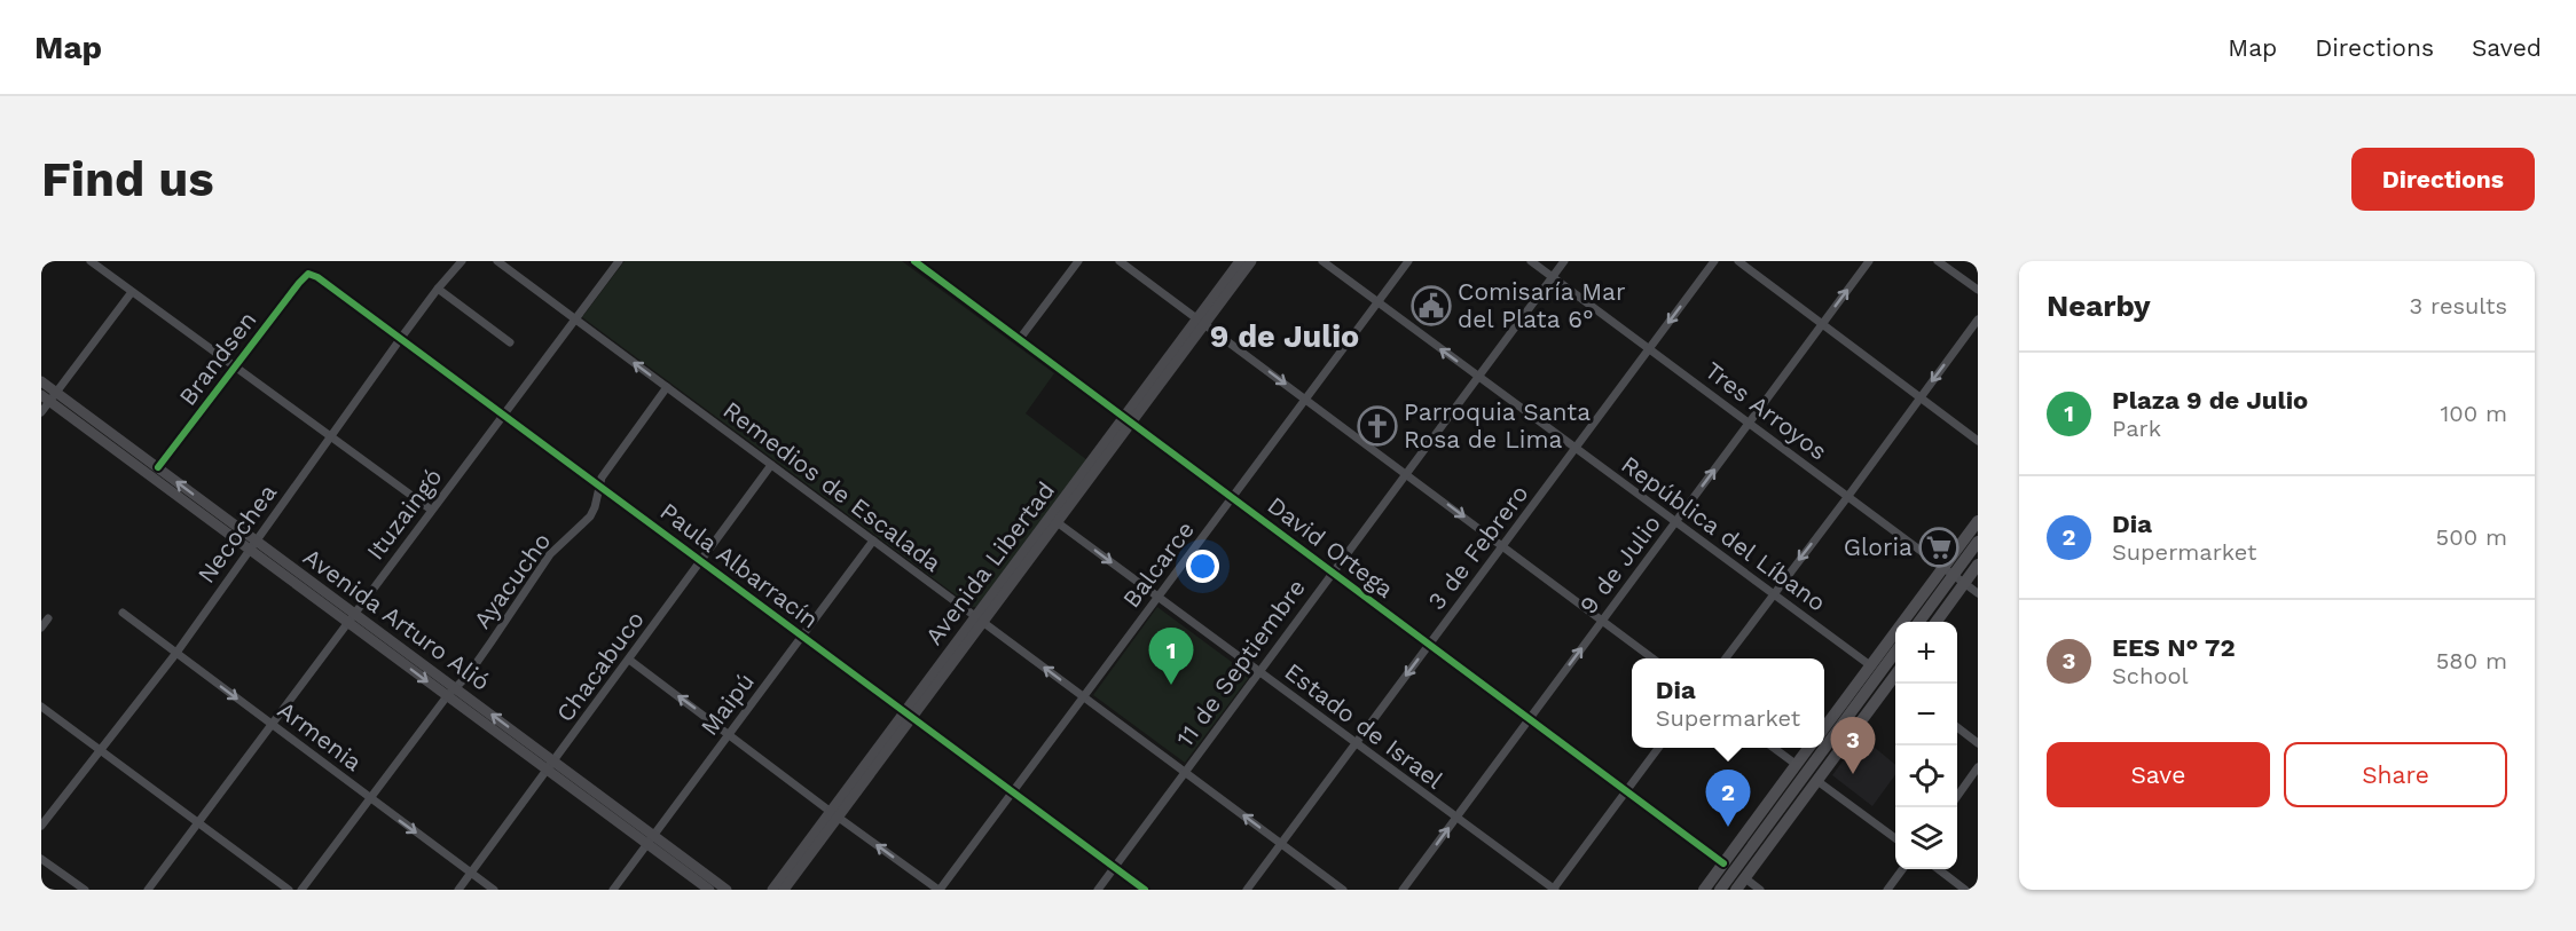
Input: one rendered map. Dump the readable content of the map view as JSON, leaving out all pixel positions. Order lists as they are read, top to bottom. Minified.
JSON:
{"streets":{"main road":["Avenida Libertad","Avenida Arturo Alió"],"street":["Brandsen","Tres Arroyos","Remedios de Escalada","Ituzaingó","Necochea","República del Líbano","David Ortega","3 de Febrero","Balcarce","9 de Julio","Paula Albarracín","Ayacucho","11 de Septiembre","Chacabuco","Maipú","Estado de Israel","Armenia"]},"crossings":[["Brandsen","Paula Albarracín"],["Brandsen","Avenida Arturo Alió"],["Tres Arroyos","3 de Febrero"],["Tres Arroyos","9 de Julio"],["Tres Arroyos","11 de Septiembre"],["Remedios de Escalada","Ituzaingó"],["Remedios de Escalada","3 de Febrero"],["Remedios de Escalada","Avenida Libertad"],["Remedios de Escalada","Balcarce"],["Remedios de Escalada","Ayacucho"],["Remedios de Escalada","11 de Septiembre"],["Remedios de Escalada","Chacabuco"],["Remedios de Escalada","Maipú"],["Ituzaingó","Paula Albarracín"],["Ituzaingó","Avenida Arturo Alió"],["Ituzaingó","Armenia"],["Necochea","Paula Albarracín"],["Necochea","Avenida Arturo Alió"],["Necochea","Armenia"],["República del Líbano","3 de Febrero"],["República del Líbano","Balcarce"],["República del Líbano","9 de Julio"],["República del Líbano","11 de Septiembre"],["David Ortega","3 de Febrero"],["David Ortega","Avenida Libertad"],["David Ortega","Balcarce"],["David Ortega","9 de Julio"],["David Ortega","11 de Septiembre"],["3 de Febrero","Estado de Israel"],["Avenida Libertad","Paula Albarracín"],["Avenida Libertad","Estado de Israel"],["Balcarce","Paula Albarracín"],["Balcarce","Estado de Israel"],["9 de Julio","Estado de Israel"],["Paula Albarracín","Ayacucho"],["Paula Albarracín","11 de Septiembre"],["Paula Albarracín","Chacabuco"],["Paula Albarracín","Maipú"],["Ayacucho","Avenida Arturo Alió"],["Ayacucho","Armenia"],["Avenida Arturo Alió","Chacabuco"],["Avenida Arturo Alió","Maipú"],["11 de Septiembre","Estado de Israel"],["Chacabuco","Armenia"]],"one_way":["9 de Julio","Armenia"],"districts":["9 de Julio"],"places":{"public building":["Comisaría Mar del Plata 6°"],"church":["Parroquia Santa Rosa de Lima"],"supermarket":["Gloria"]},"page":{"header":"Map","nav":["Map","Directions","Saved"],"buttons":["Directions",["Save","Share"]],"title":"Find us","heading":["Nearby","3 results"],"list":[{"mark":"1","name":"Plaza 9 de Julio","note":"Park","value":"100 m"},{"mark":"2","name":"Dia","note":"Supermarket","value":"500 m"},{"mark":"3","name":"EES N° 72","note":"School","value":"580 m"}],"map_buttons":["+","−"],"pins":["1","3","2"],"popup":["Dia","Supermarket"]}}
